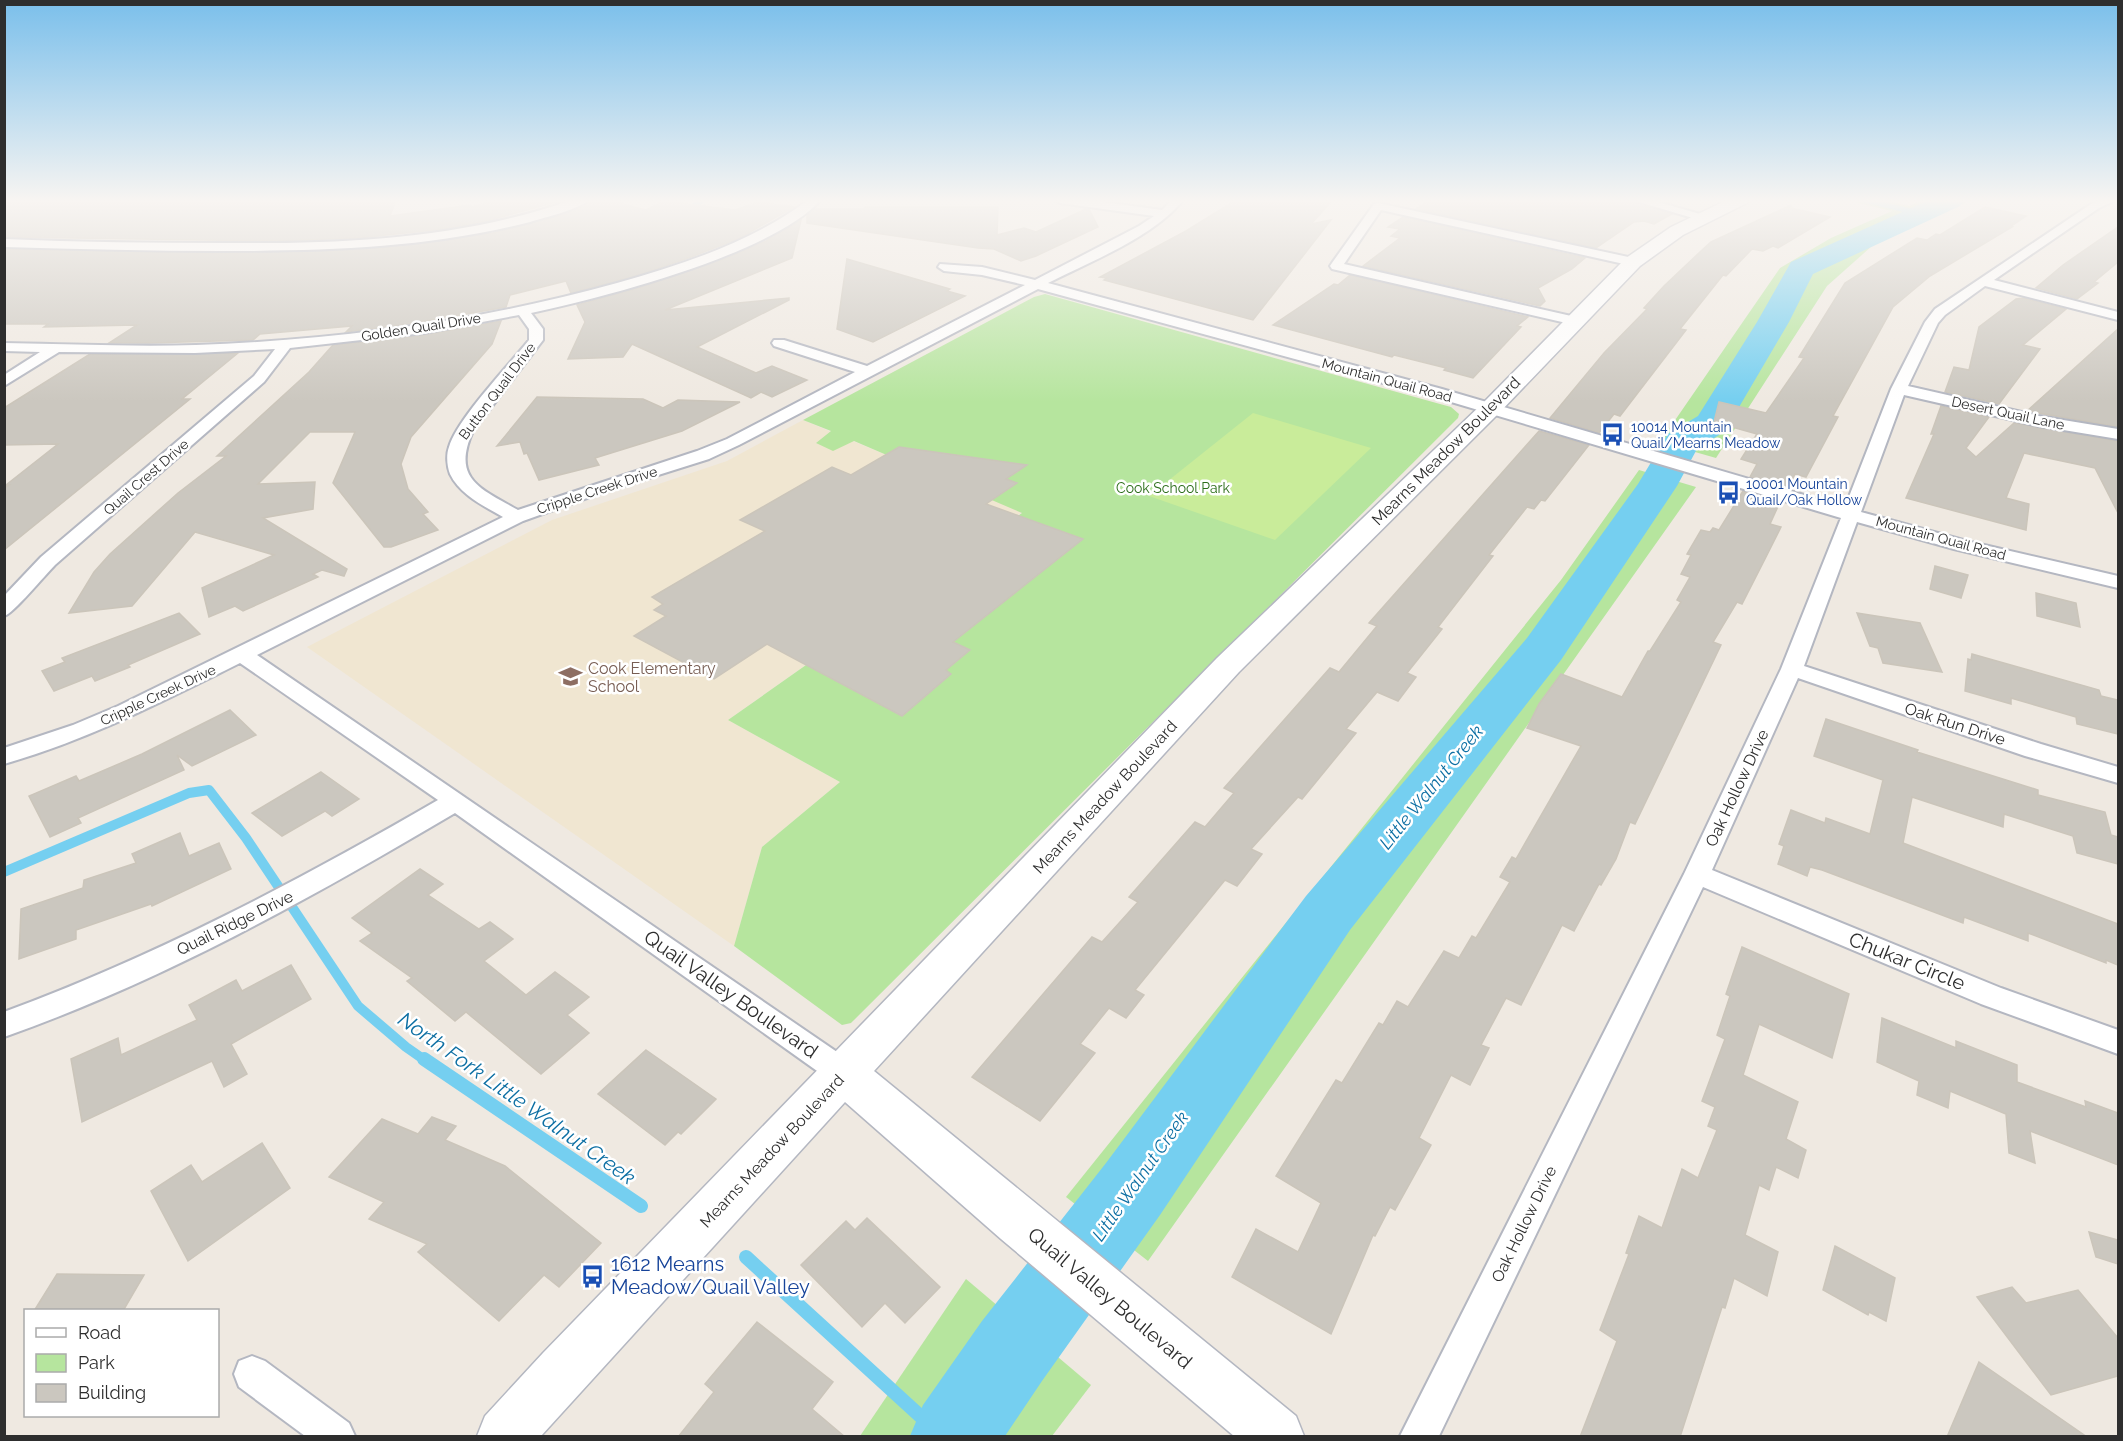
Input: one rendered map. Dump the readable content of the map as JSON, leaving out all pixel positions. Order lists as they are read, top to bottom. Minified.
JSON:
{"streets":{"street":["Golden Quail Drive","Mountain Quail Road","Button Quail Drive","Desert Quail Lane","Mearns Meadow Boulevard","Quail Crest Drive","Cripple Creek Drive","Oak Run Drive","Oak Hollow Drive","Quail Ridge Drive","Chukar Circle","Quail Valley Boulevard"]},"crossings":[["Golden Quail Drive","Button Quail Drive"],["Golden Quail Drive","Quail Crest Drive"],["Mountain Quail Road","Mearns Meadow Boulevard"],["Mountain Quail Road","Cripple Creek Drive"],["Mountain Quail Road","Oak Hollow Drive"],["Button Quail Drive","Cripple Creek Drive"],["Desert Quail Lane","Oak Hollow Drive"],["Mearns Meadow Boulevard","Quail Valley Boulevard"],["Cripple Creek Drive","Quail Valley Boulevard"],["Oak Run Drive","Oak Hollow Drive"],["Oak Hollow Drive","Chukar Circle"],["Quail Ridge Drive","Quail Valley Boulevard"]],"water":["Little Walnut Creek","North Fork Little Walnut Creek"],"parks":["Cook School Park"],"places":{"bus stop":["10014 Mountain Quail/Mearns Meadow","10001 Mountain Quail/Oak Hollow","1612 Mearns Meadow/Quail Valley"],"school or university":["Cook Elementary School"]},"legend":["Road","Park","Building"]}
